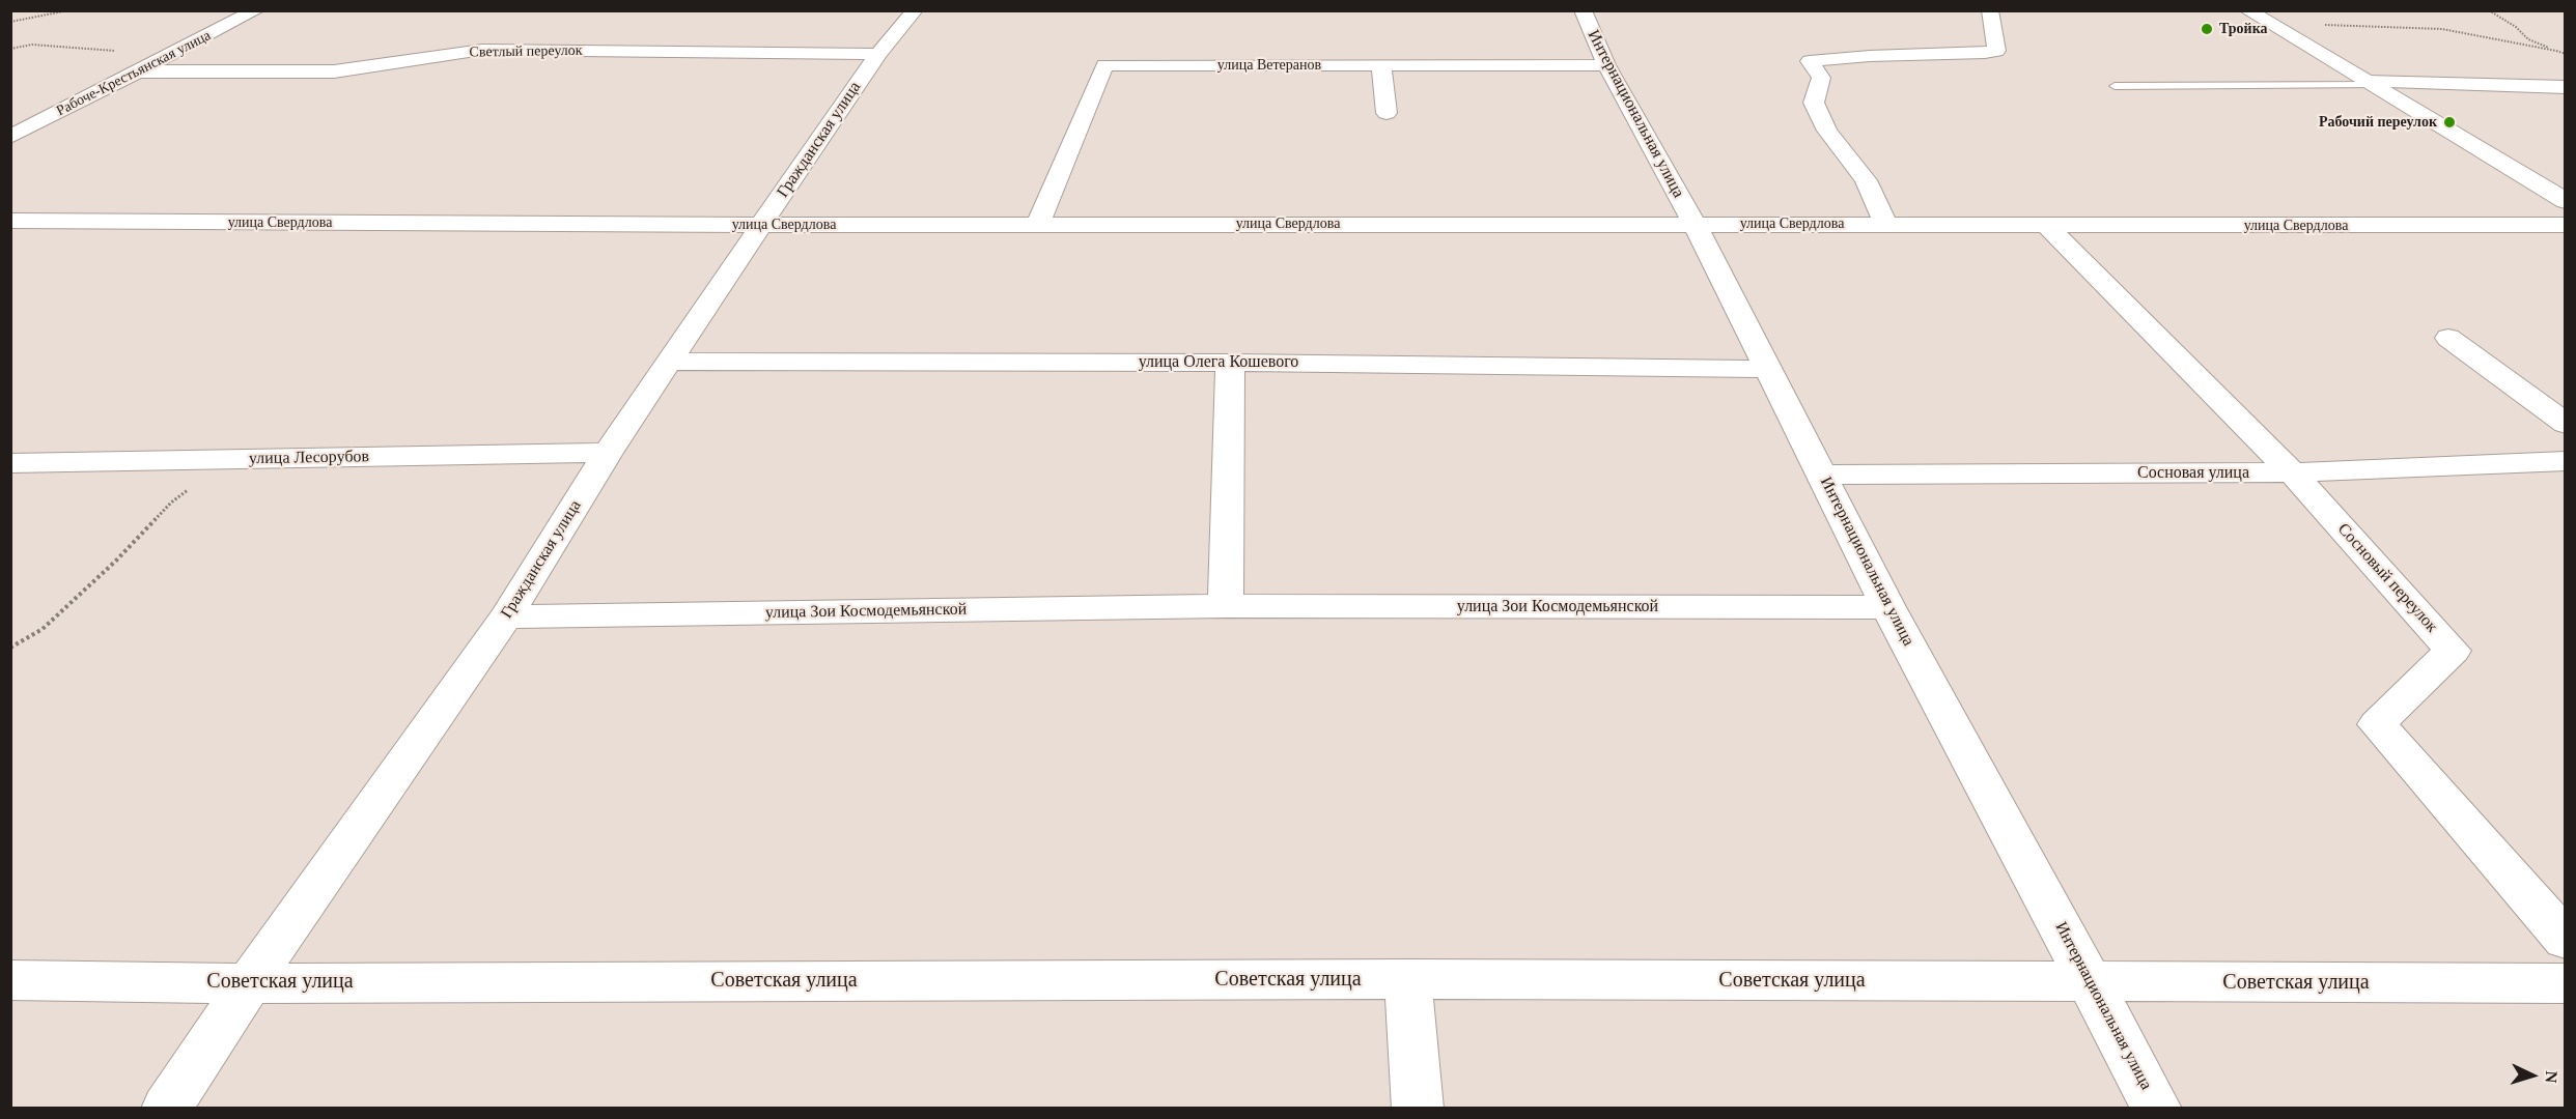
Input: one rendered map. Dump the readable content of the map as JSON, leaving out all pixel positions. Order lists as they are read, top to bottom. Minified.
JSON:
{"streets":{"street":["Светлый переулок","улица Ветеранов","Рабоче-Крестьянская улица","Интернациональная улица","Гражданская улица","улица Свердлова","улица Олега Кошевого","улица Лесорубов","Сосновая улица","Сосновый переулок","улица Зои Космодемьянской","Советская улица"]},"crossings":[["Светлый переулок","Рабоче-Крестьянская улица"],["Светлый переулок","Гражданская улица"],["улица Ветеранов","Интернациональная улица"],["улица Ветеранов","улица Свердлова"],["Интернациональная улица","улица Свердлова"],["Интернациональная улица","улица Олега Кошевого"],["Интернациональная улица","Сосновая улица"],["Интернациональная улица","улица Зои Космодемьянской"],["Интернациональная улица","Советская улица"],["Гражданская улица","улица Свердлова"],["Гражданская улица","улица Олега Кошевого"],["Гражданская улица","улица Лесорубов"],["Гражданская улица","улица Зои Космодемьянской"],["Гражданская улица","Советская улица"],["улица Свердлова","Сосновый переулок"],["Сосновая улица","Сосновый переулок"]],"places":["Тройка","Рабочий переулок"],"north":"right"}
